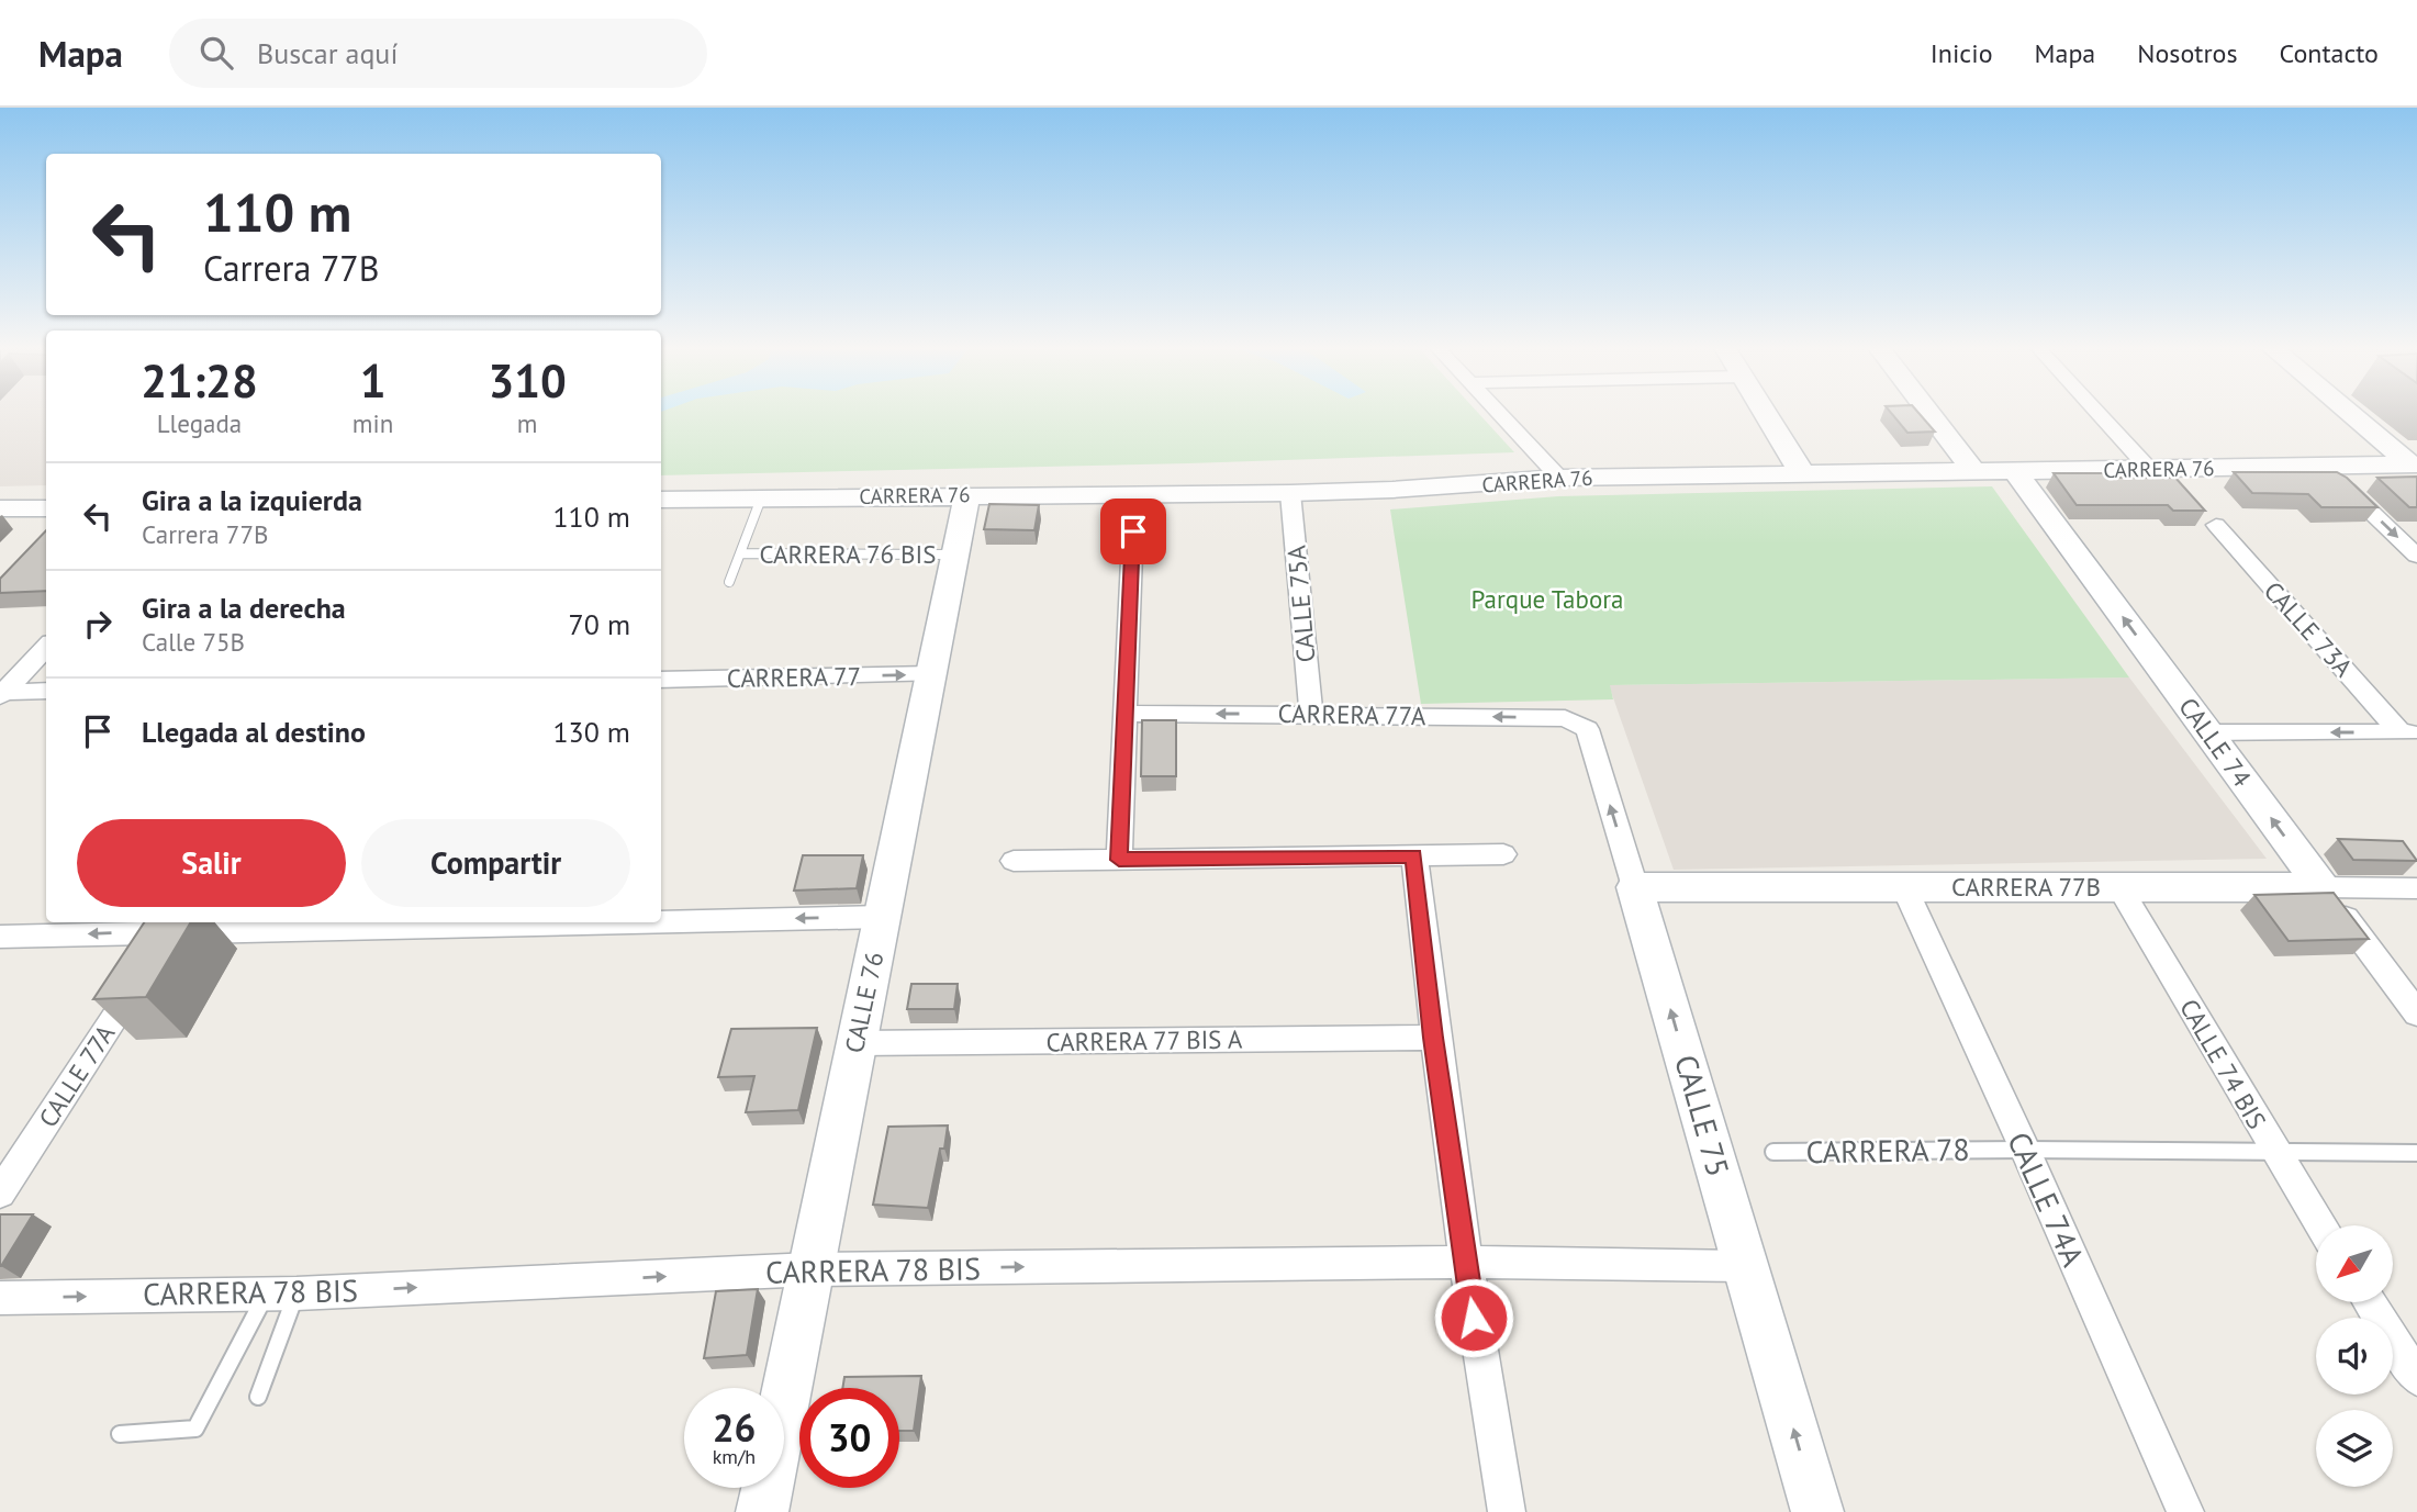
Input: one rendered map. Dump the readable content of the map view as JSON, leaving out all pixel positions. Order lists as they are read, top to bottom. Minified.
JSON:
{"streets":{"street":["CARRERA 76","CALLE 75A","CALLE 73A","CARRERA 77","CARRERA 77A","CALLE 74","CARRERA 77B","CALLE 76","CARRERA 77 BIS A","CALLE 74 BIS","CALLE 77A","CALLE 75","CALLE 74A","CARRERA 78 BIS"],"lane":["CARRERA 76 BIS","CARRERA 78"]},"crossings":[["CARRERA 76","CALLE 75A"],["CARRERA 76","CALLE 74"],["CARRERA 76","CALLE 76"],["CARRERA 76 BIS","CALLE 76"],["CALLE 75A","CARRERA 77A"],["CARRERA 77","CALLE 76"],["CARRERA 77A","CALLE 75"],["CALLE 74","CARRERA 77B"],["CARRERA 77B","CALLE 74 BIS"],["CARRERA 77B","CALLE 75"],["CARRERA 77B","CALLE 74A"],["CALLE 76","CARRERA 77 BIS A"],["CALLE 76","CARRERA 78 BIS"],["CALLE 74 BIS","CARRERA 78"],["CALLE 75","CARRERA 78 BIS"],["CARRERA 78","CALLE 74A"]],"one_way":["CARRERA 77","CARRERA 78 BIS"],"parks":["Parque Tabora"],"north":"bottom left","page":{"header":"Mapa","search":"Buscar aquí","nav":["Inicio","Mapa","Nosotros","Contacto"],"turn":["110 m","Carrera 77B"],"eta":["21:28","Llegada","1","min","310","m"],"list":[{"name":"Gira a la izquierda","note":"Carrera 77B","value":"110 m"},{"name":"Gira a la derecha","note":"Calle 75B","value":"70 m"},{"name":"Llegada al destino","value":"130 m"}],"buttons":["Salir","Compartir"],"speed":"26 km/h","limit":"30"}}
